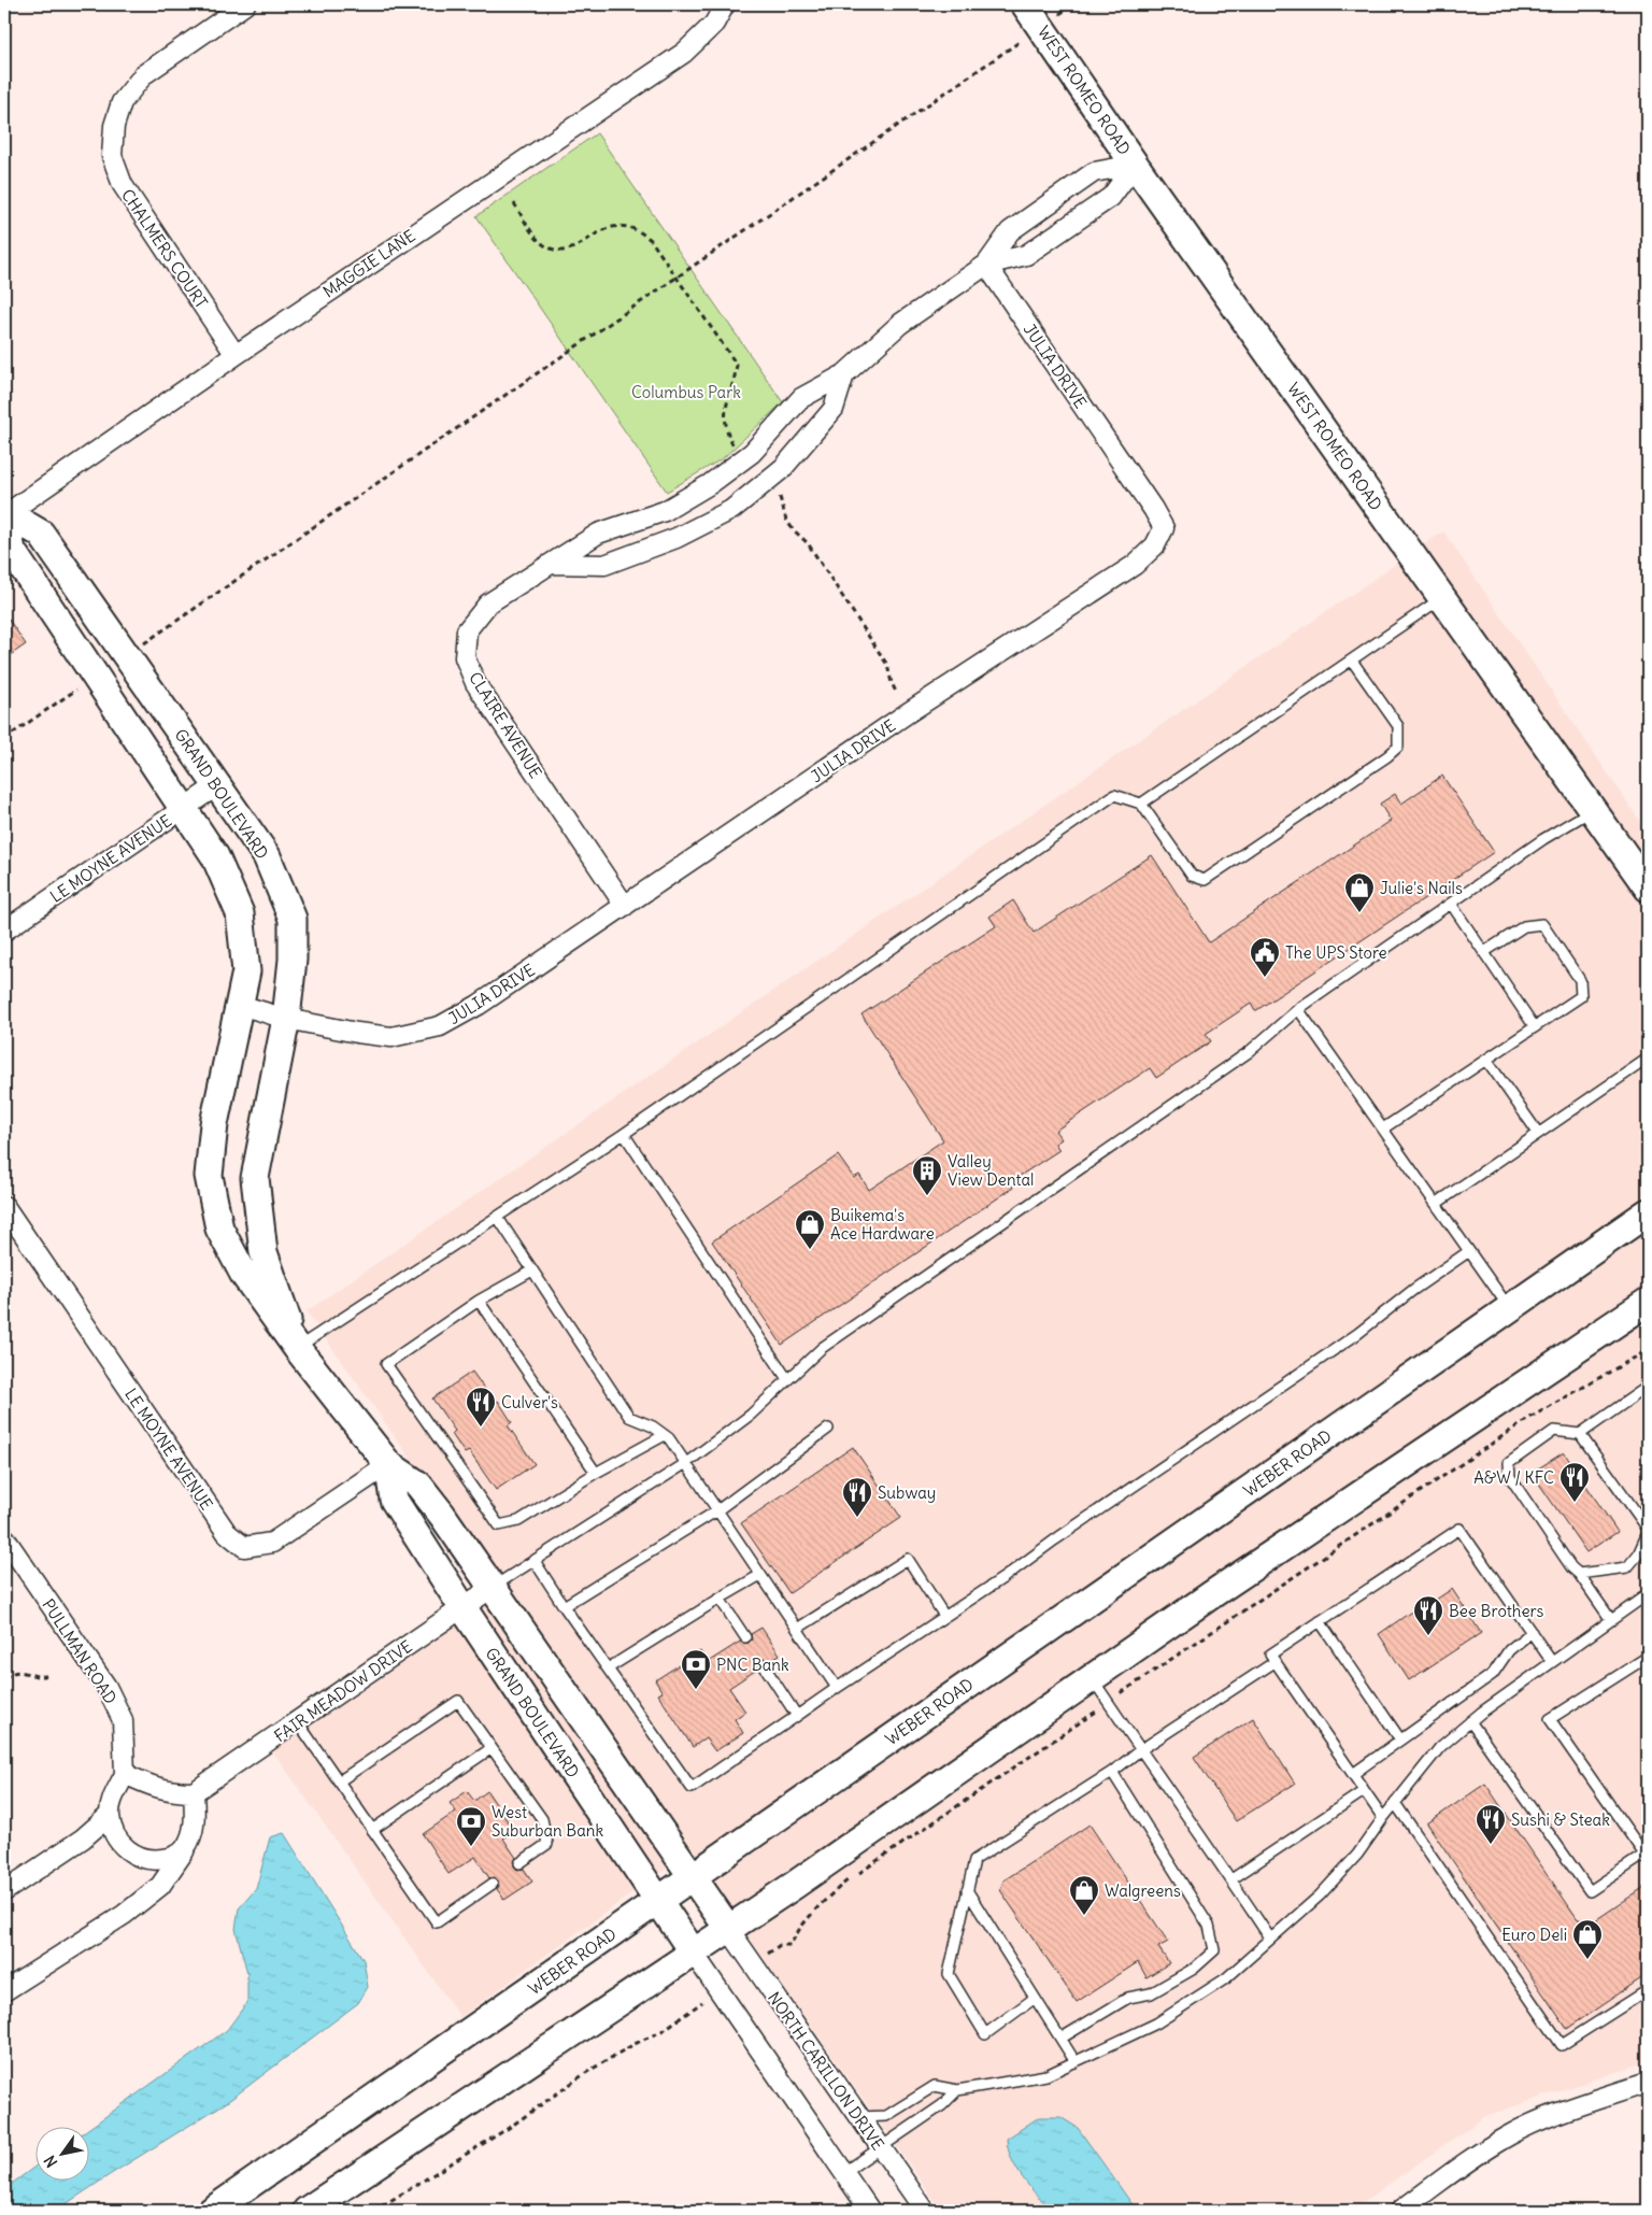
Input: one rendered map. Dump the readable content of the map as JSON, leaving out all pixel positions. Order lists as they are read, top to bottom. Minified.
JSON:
{"streets":{"main road":["WEST ROMEO ROAD","GRAND BOULEVARD","WEBER ROAD"],"street":["CHALMERS COURT","MAGGIE LANE","JULIA DRIVE","CLAIRE AVENUE","LE MOYNE AVENUE","PULLMAN ROAD","FAIR MEADOW DRIVE","NORTH CARILLON DRIVE"]},"crossings":[["WEST ROMEO ROAD","CLAIRE AVENUE"],["CHALMERS COURT","MAGGIE LANE"],["MAGGIE LANE","GRAND BOULEVARD"],["JULIA DRIVE","CLAIRE AVENUE"],["JULIA DRIVE","GRAND BOULEVARD"],["GRAND BOULEVARD","LE MOYNE AVENUE"],["GRAND BOULEVARD","WEBER ROAD"],["GRAND BOULEVARD","FAIR MEADOW DRIVE"],["GRAND BOULEVARD","NORTH CARILLON DRIVE"],["PULLMAN ROAD","FAIR MEADOW DRIVE"]],"parks":["Columbus Park"],"places":{"shop":["Julie's Nails","Buikema's Ace Hardware","Walgreens","Euro Deli"],"public building":["The UPS Store"],"building":["Valley View Dental"],"restaurant":["Culver's","A&W / KFC","Subway","Bee Brothers","Sushi & Steak"],"bank":["PNC Bank","West Suburban Bank"]},"north":"bottom left"}
